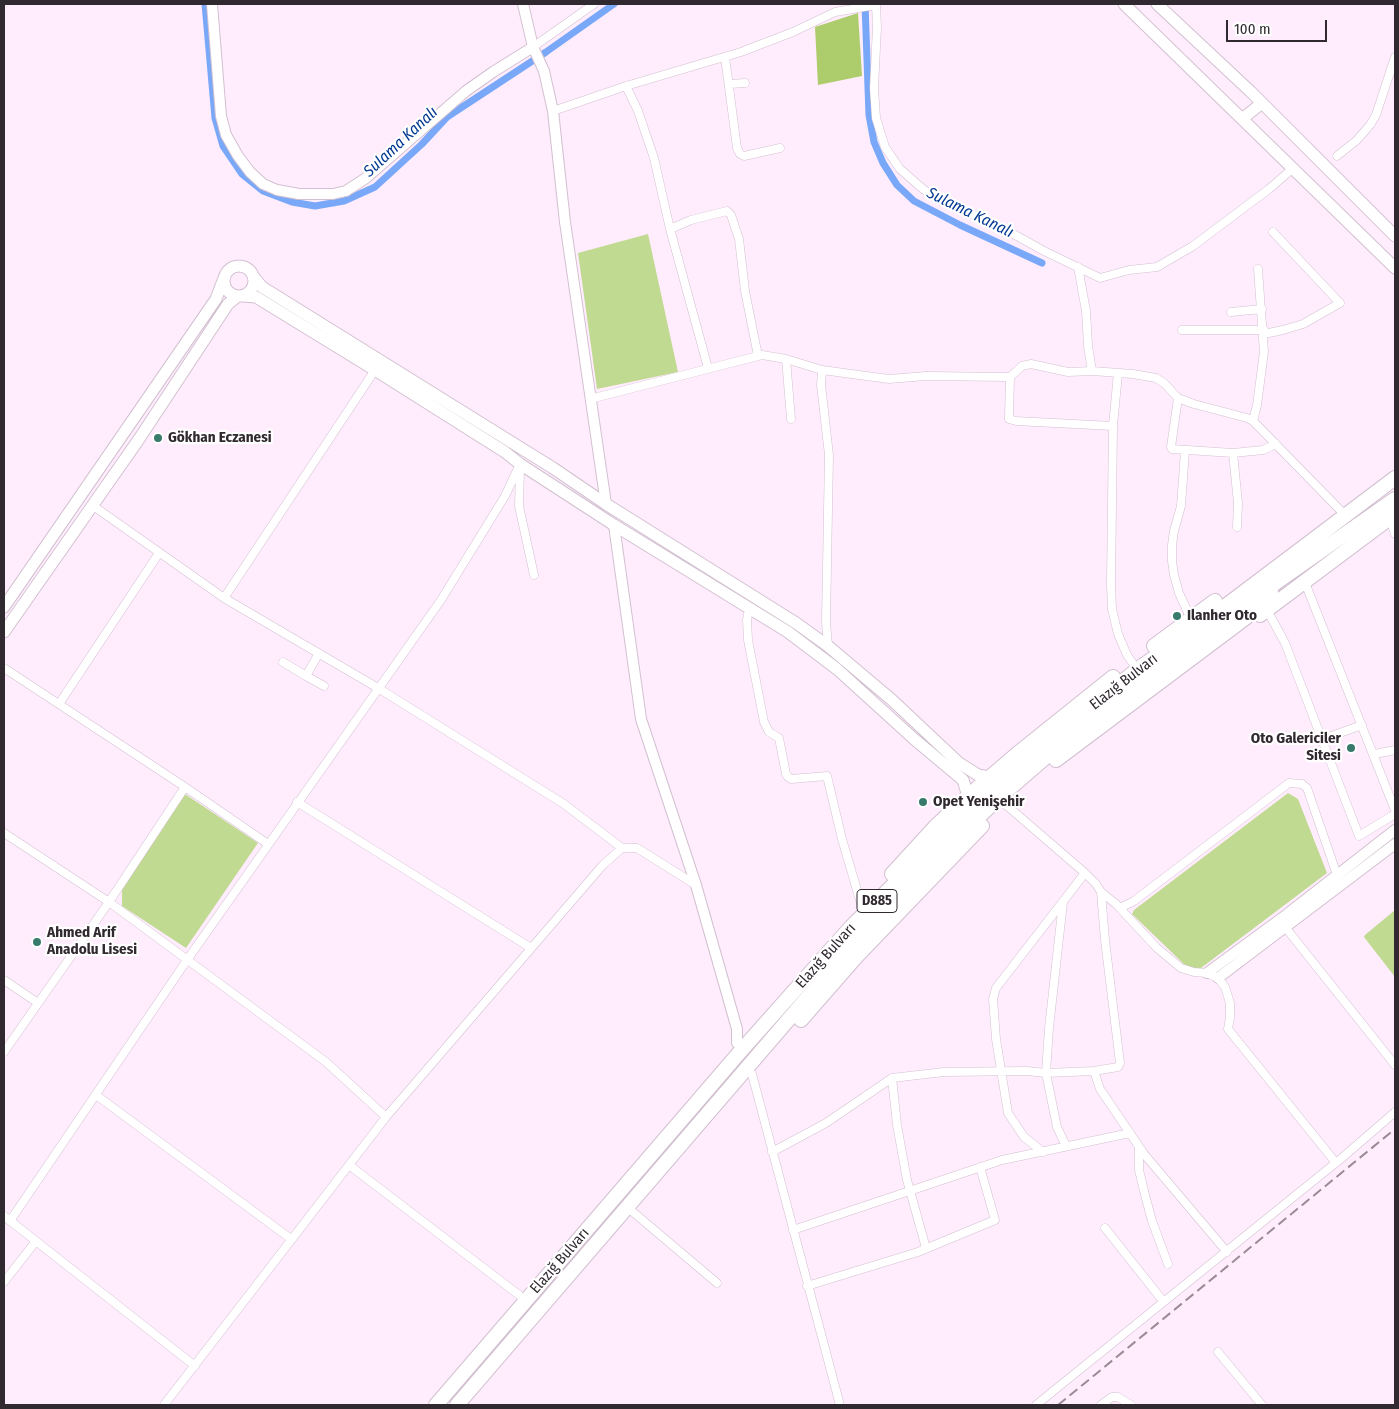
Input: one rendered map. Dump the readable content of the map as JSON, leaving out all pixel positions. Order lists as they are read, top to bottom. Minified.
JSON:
{"streets":{"highway":["Elazığ Bulvarı","D885"]},"water":["Sulama Kanalı"],"places":["Gökhan Eczanesi","Ilanher Oto","Oto Galericiler Sitesi","Opet Yenişehir","Ahmed Arif Anadolu Lisesi"],"scale_bar":"100 m"}
